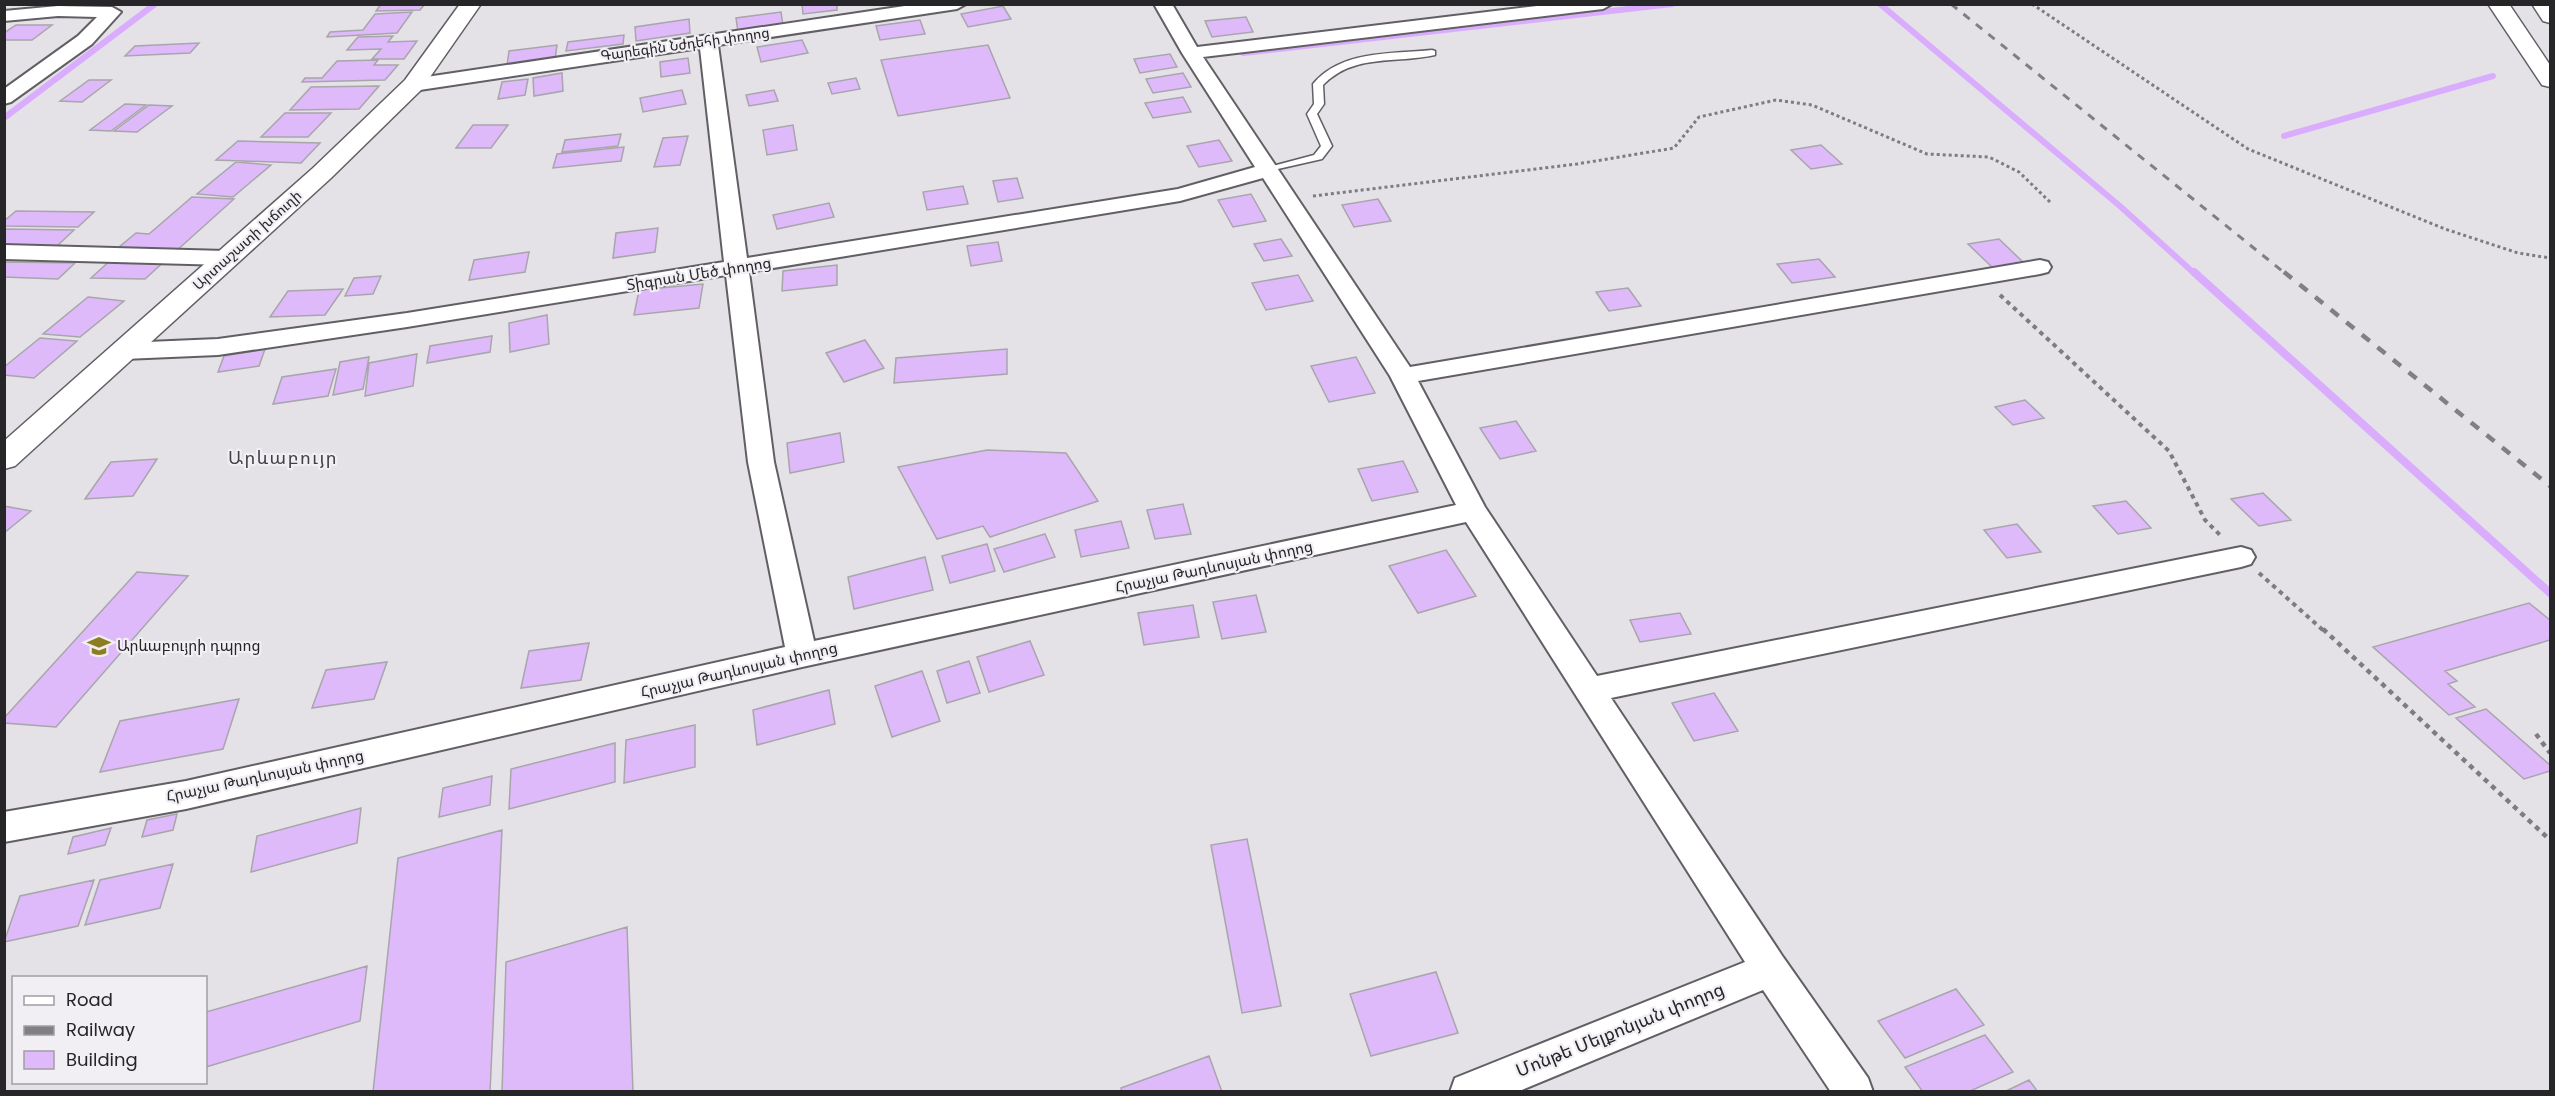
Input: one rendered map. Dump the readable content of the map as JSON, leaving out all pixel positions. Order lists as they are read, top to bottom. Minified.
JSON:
{"streets":{"main road":["Արտաշատի խճուղի"],"street":["Գարեգին Նժդեհի փողոց","Տիգրան Մեծ փողոց","Հրաչյա Թադևոսյան փողոց","Մոնթե Մելքոնյան փողոց"]},"crossings":[["Գարեգին Նժդեհի փողոց","Արտաշատի խճուղի"],["Արտաշատի խճուղի","Տիգրան Մեծ փողոց"]],"districts":["Արևաբույր"],"places":{"school or university":["Արևաբույրի դպրոց"]},"legend":["Road","Railway","Building"]}
